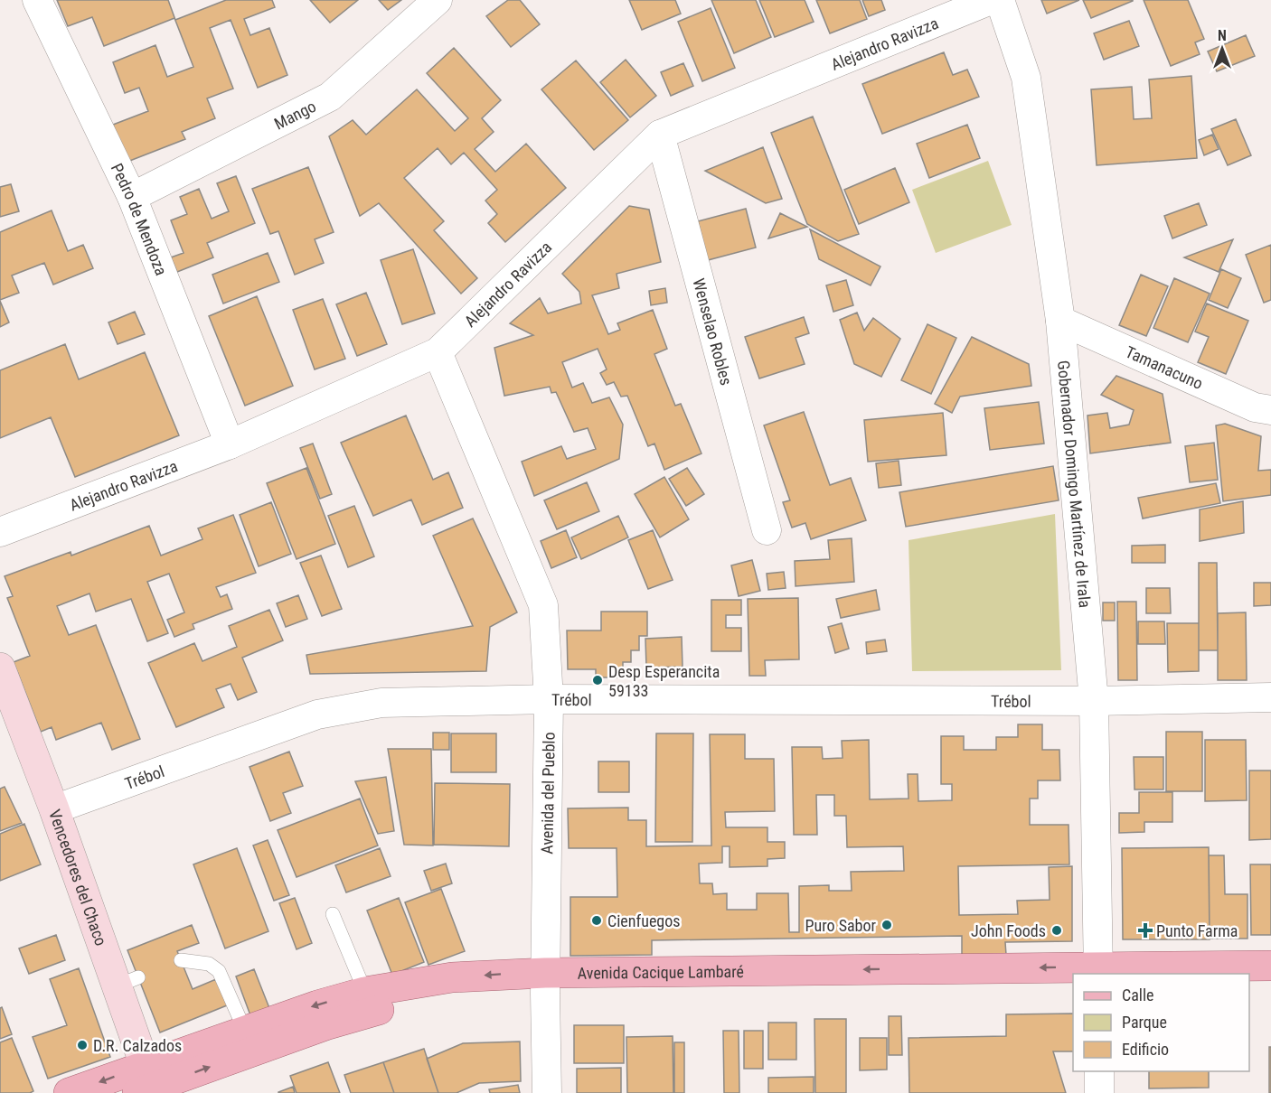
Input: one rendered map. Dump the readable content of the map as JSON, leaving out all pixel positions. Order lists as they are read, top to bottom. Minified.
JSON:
{"streets":{"main road":["Avenida Cacique Lambaré"],"street":["Alejandro Ravizza","Mango","Pedro de Mendoza","Wenselao Robles","Tamanacuno","Gobernador Domingo Martínez de Irala","Trébol","Avenida del Pueblo","Vencedores del Chaco"]},"crossings":[["Alejandro Ravizza","Pedro de Mendoza"],["Alejandro Ravizza","Wenselao Robles"],["Alejandro Ravizza","Avenida del Pueblo"],["Mango","Pedro de Mendoza"],["Tamanacuno","Gobernador Domingo Martínez de Irala"],["Gobernador Domingo Martínez de Irala","Trébol"],["Gobernador Domingo Martínez de Irala","Avenida Cacique Lambaré"],["Trébol","Avenida del Pueblo"],["Trébol","Vencedores del Chaco"],["Avenida del Pueblo","Avenida Cacique Lambaré"],["Vencedores del Chaco","Avenida Cacique Lambaré"]],"places":{"other":["Desp Esperancita 59133","Cienfuegos","Puro Sabor","John Foods","D.R. Calzados"],"health":["Punto Farma"]},"legend":["Calle","Parque","Edificio"],"north":"top"}
